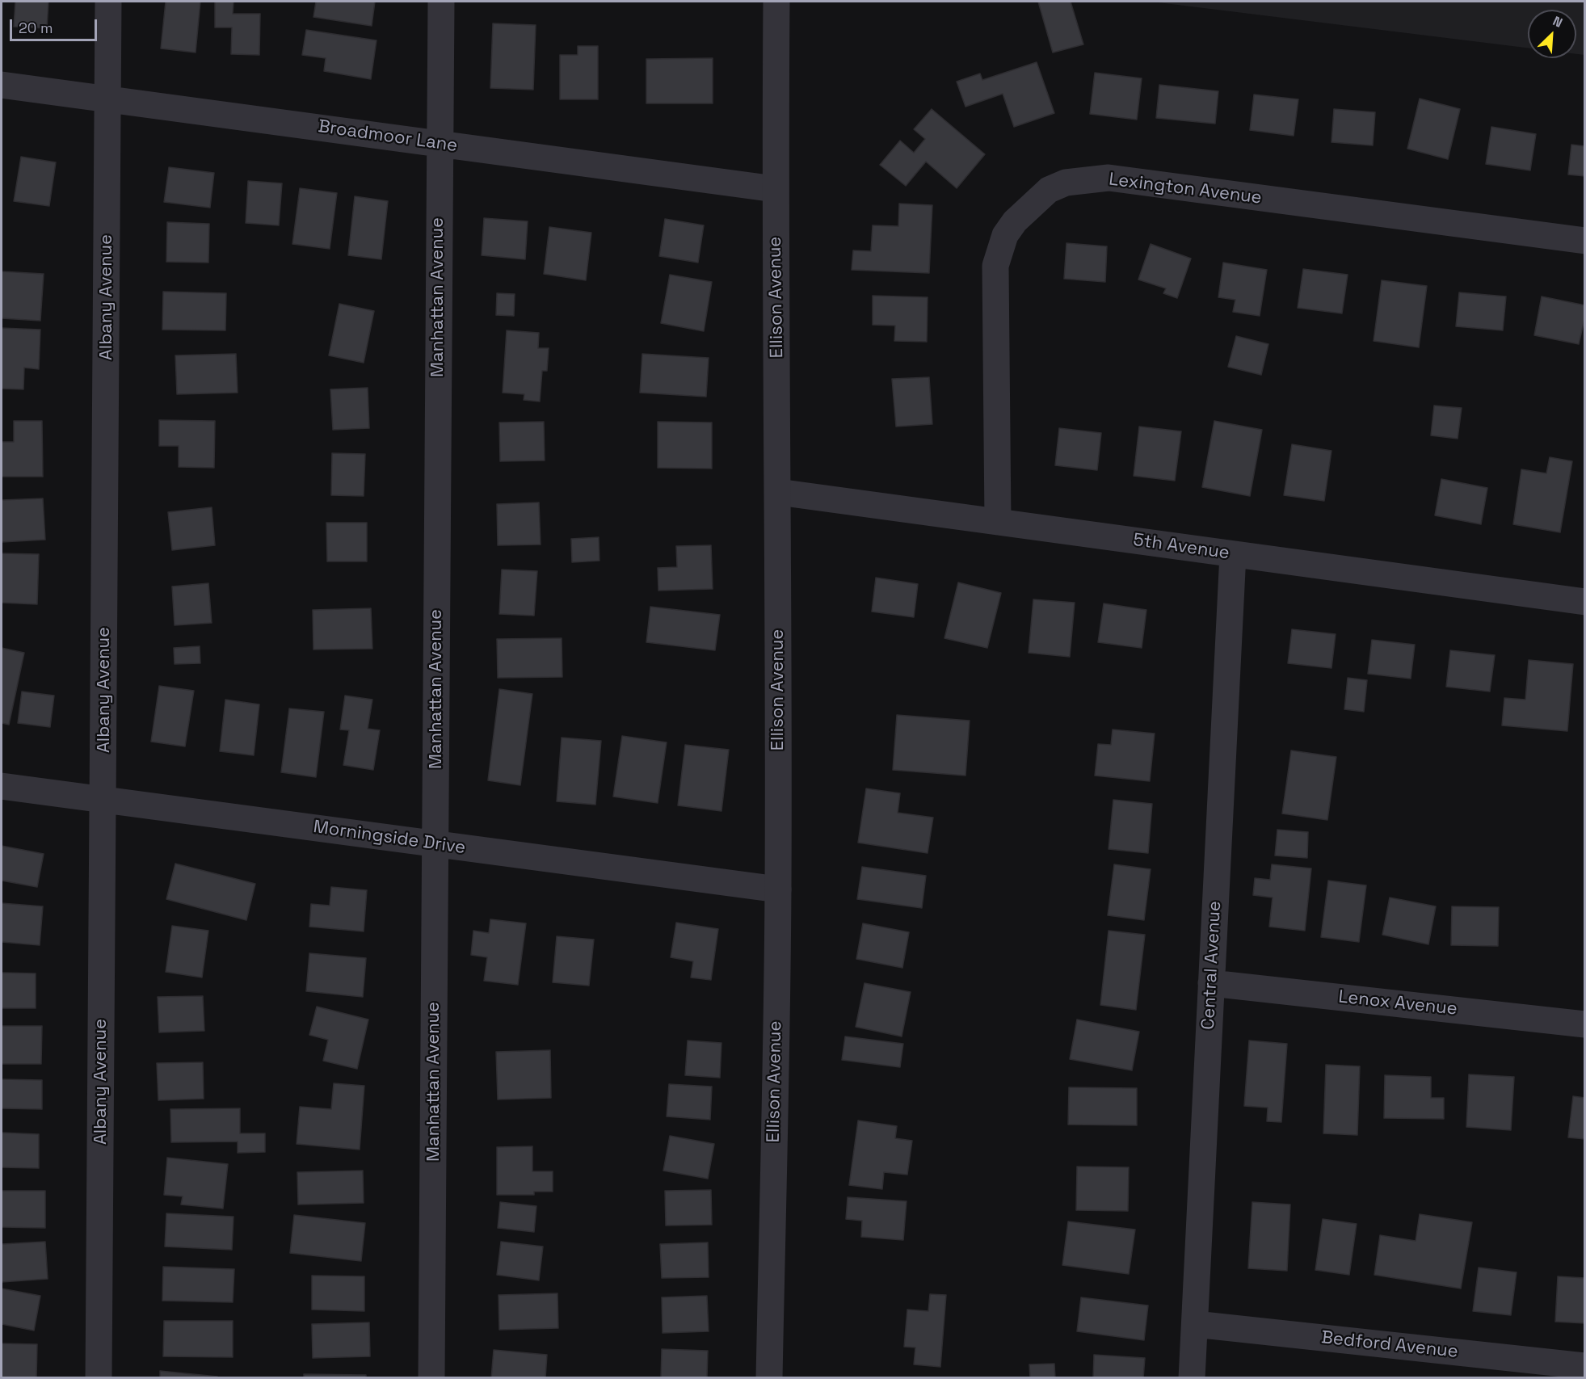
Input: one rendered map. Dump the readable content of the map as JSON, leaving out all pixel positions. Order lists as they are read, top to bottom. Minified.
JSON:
{"streets":{"street":["Broadmoor Lane","Lexington Avenue","Albany Avenue","Manhattan Avenue","Ellison Avenue","5th Avenue","Morningside Drive","Central Avenue","Lenox Avenue","Bedford Avenue"]},"crossings":[["Broadmoor Lane","Albany Avenue"],["Broadmoor Lane","Manhattan Avenue"],["Broadmoor Lane","Ellison Avenue"],["Lexington Avenue","5th Avenue"],["Albany Avenue","Morningside Drive"],["Manhattan Avenue","Morningside Drive"],["Ellison Avenue","5th Avenue"],["Ellison Avenue","Morningside Drive"],["5th Avenue","Central Avenue"],["Central Avenue","Lenox Avenue"],["Central Avenue","Bedford Avenue"]],"scale_bar":"20 m","north":"top right"}
